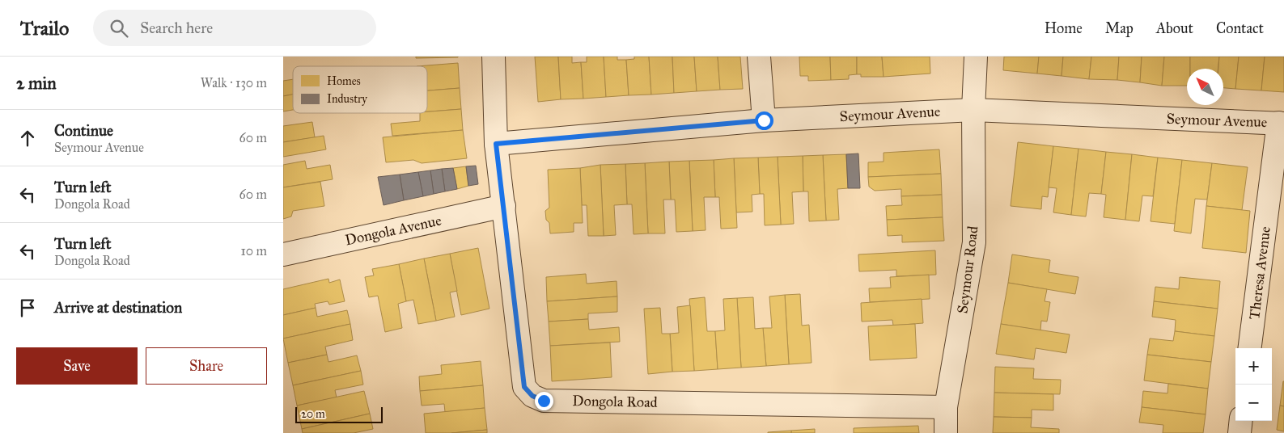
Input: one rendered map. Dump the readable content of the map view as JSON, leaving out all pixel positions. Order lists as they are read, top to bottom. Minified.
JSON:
{"streets":{"street":["Seymour Avenue","Dongola Avenue","Seymour Road","Theresa Avenue","Dongola Road"]},"crossings":[["Seymour Avenue","Seymour Road"],["Seymour Avenue","Theresa Avenue"],["Seymour Avenue","Dongola Road"],["Dongola Avenue","Dongola Road"],["Seymour Road","Dongola Road"]],"legend":["Homes","Industry"],"scale_bar":"20 m","north":"top left","page":{"header":"Trailo","search":"Search here","nav":["Home","Map","About","Contact"],"heading":["2 min","Walk · 130 m"],"list":[["Continue","Seymour Avenue","60 m"],["Turn left","Dongola Road","60 m"],["Turn left","Dongola Road","10 m"],"Arrive at destination"],"buttons":["Save","Share"],"map_buttons":["+","−"],"scale":"20 m"}}
